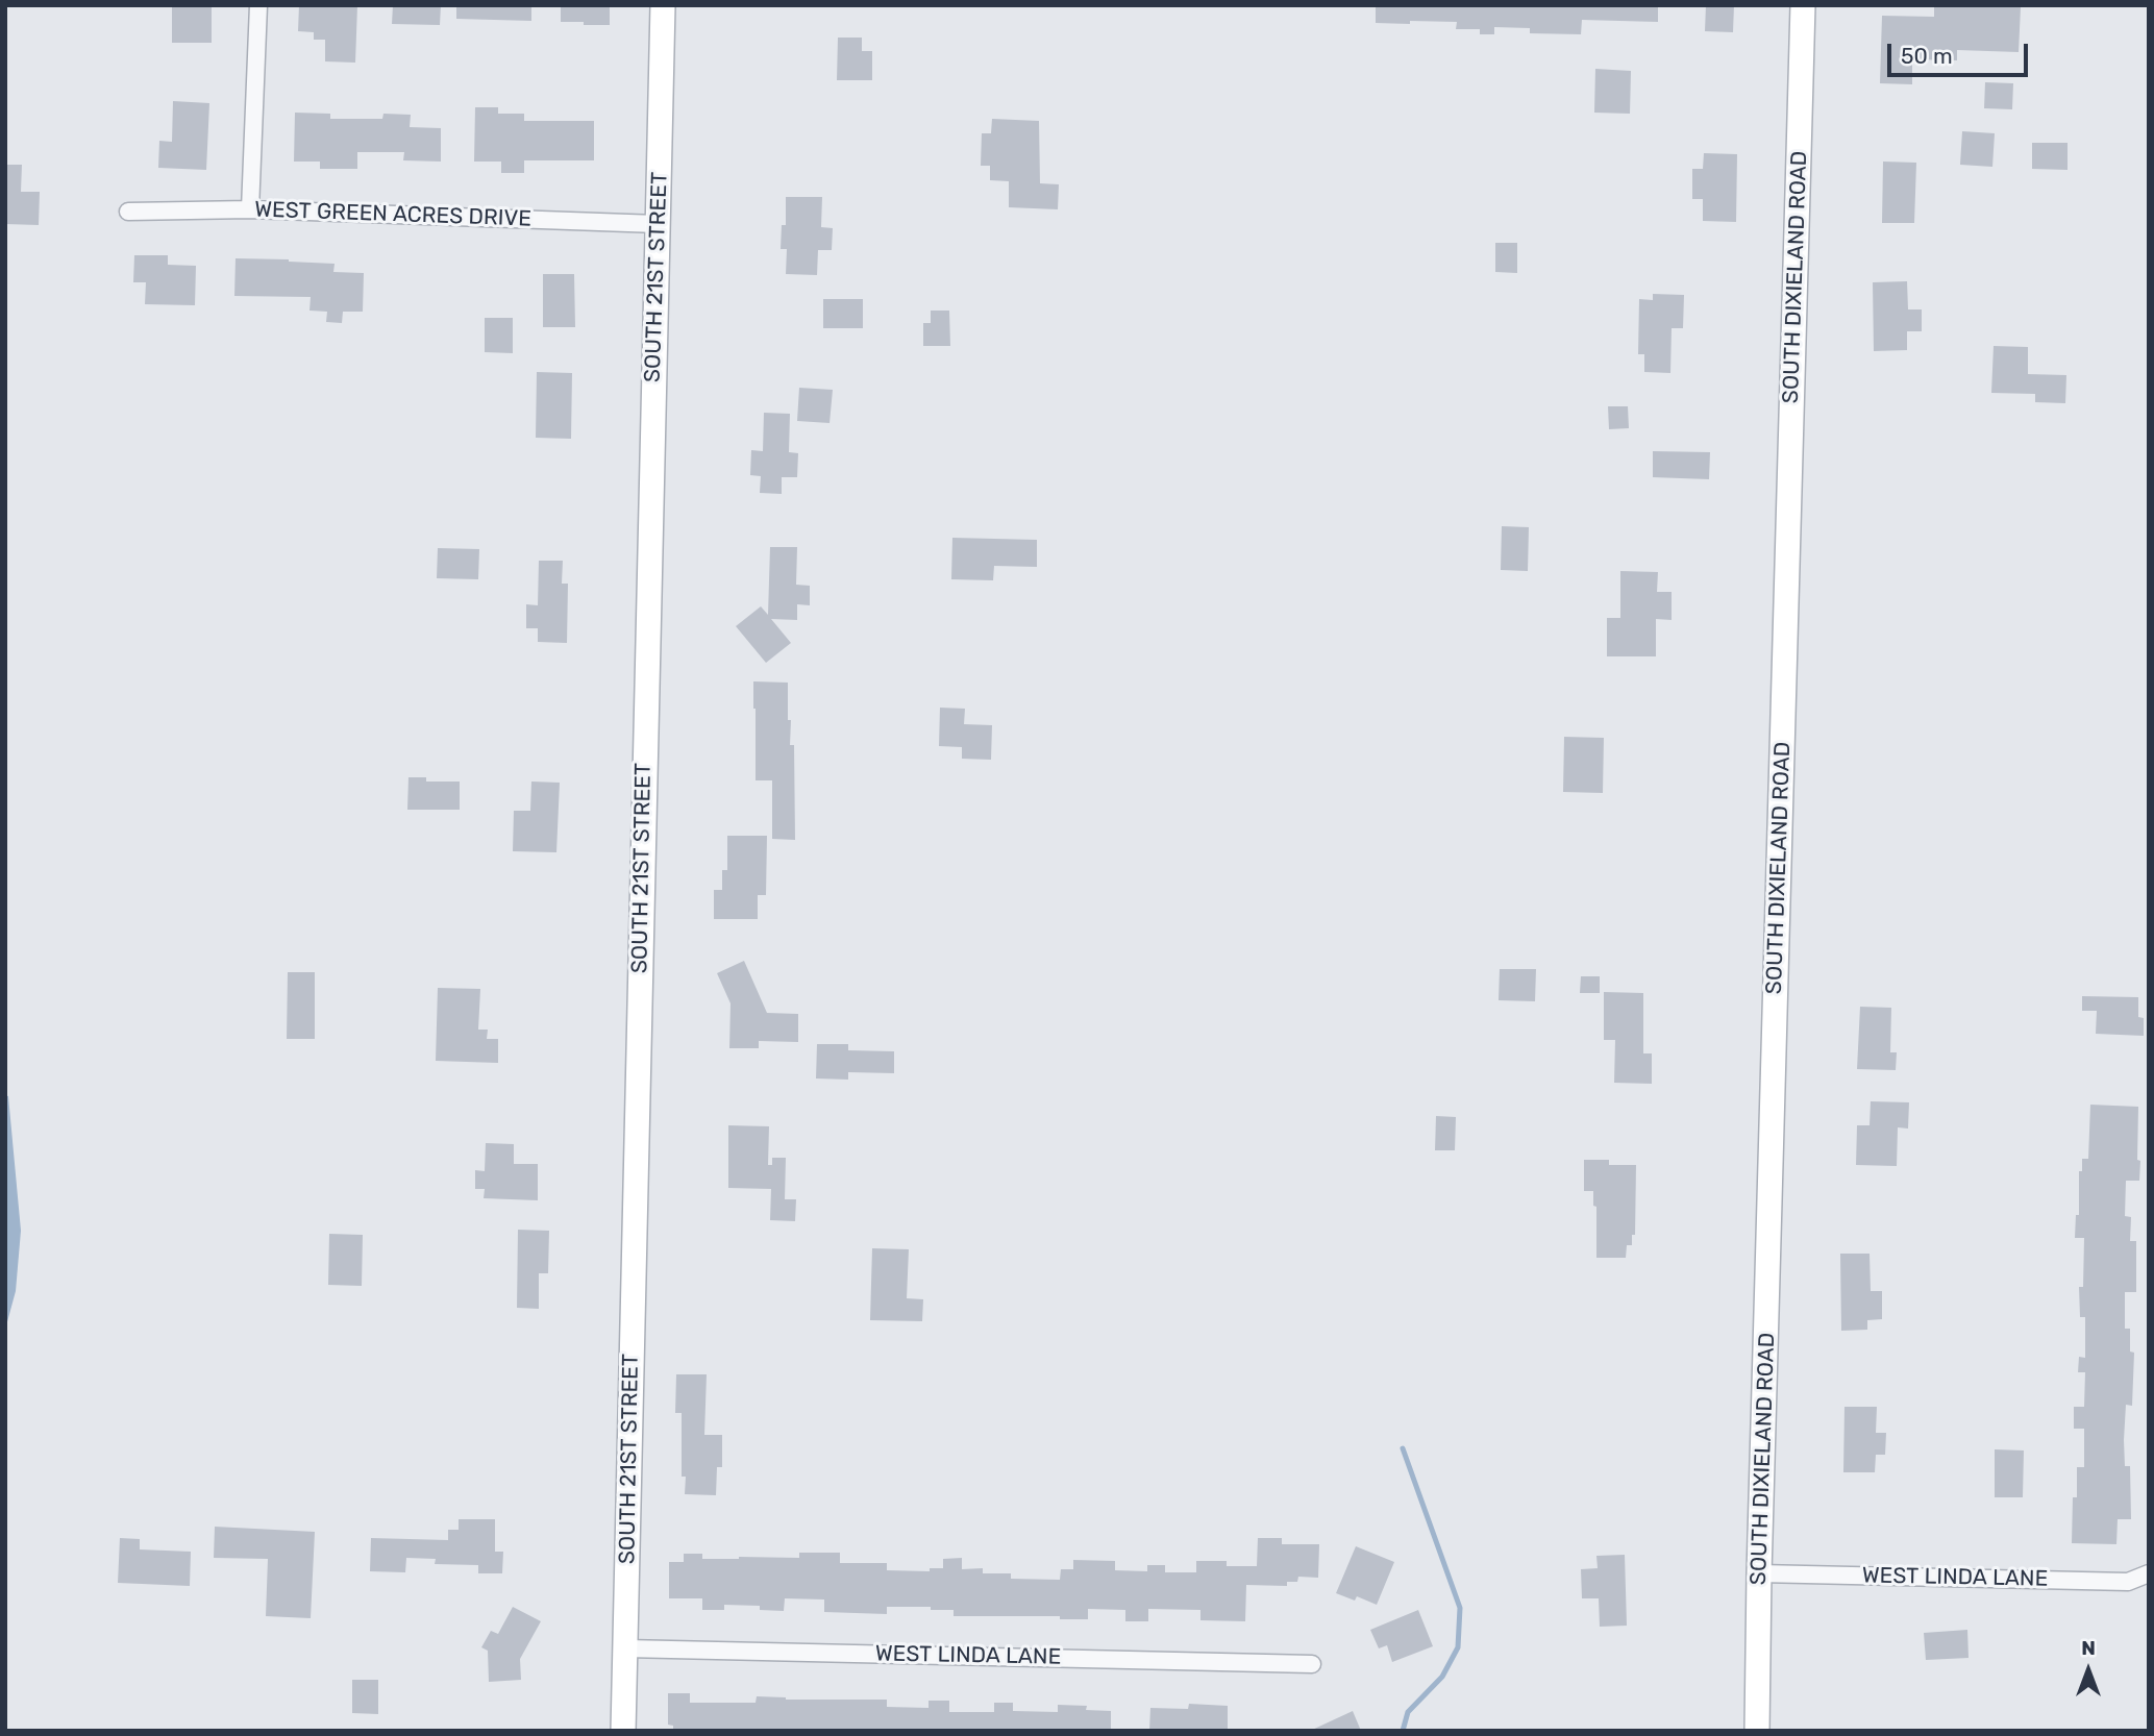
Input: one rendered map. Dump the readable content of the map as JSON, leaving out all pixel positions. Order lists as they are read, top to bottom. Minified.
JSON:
{"streets":{"street":["WEST GREEN ACRES DRIVE","SOUTH 21ST STREET","SOUTH DIXIELAND ROAD","WEST LINDA LANE"]},"crossings":[["WEST GREEN ACRES DRIVE","SOUTH 21ST STREET"],["SOUTH 21ST STREET","WEST LINDA LANE"],["SOUTH DIXIELAND ROAD","WEST LINDA LANE"]],"scale_bar":"50 m","north":"top"}
